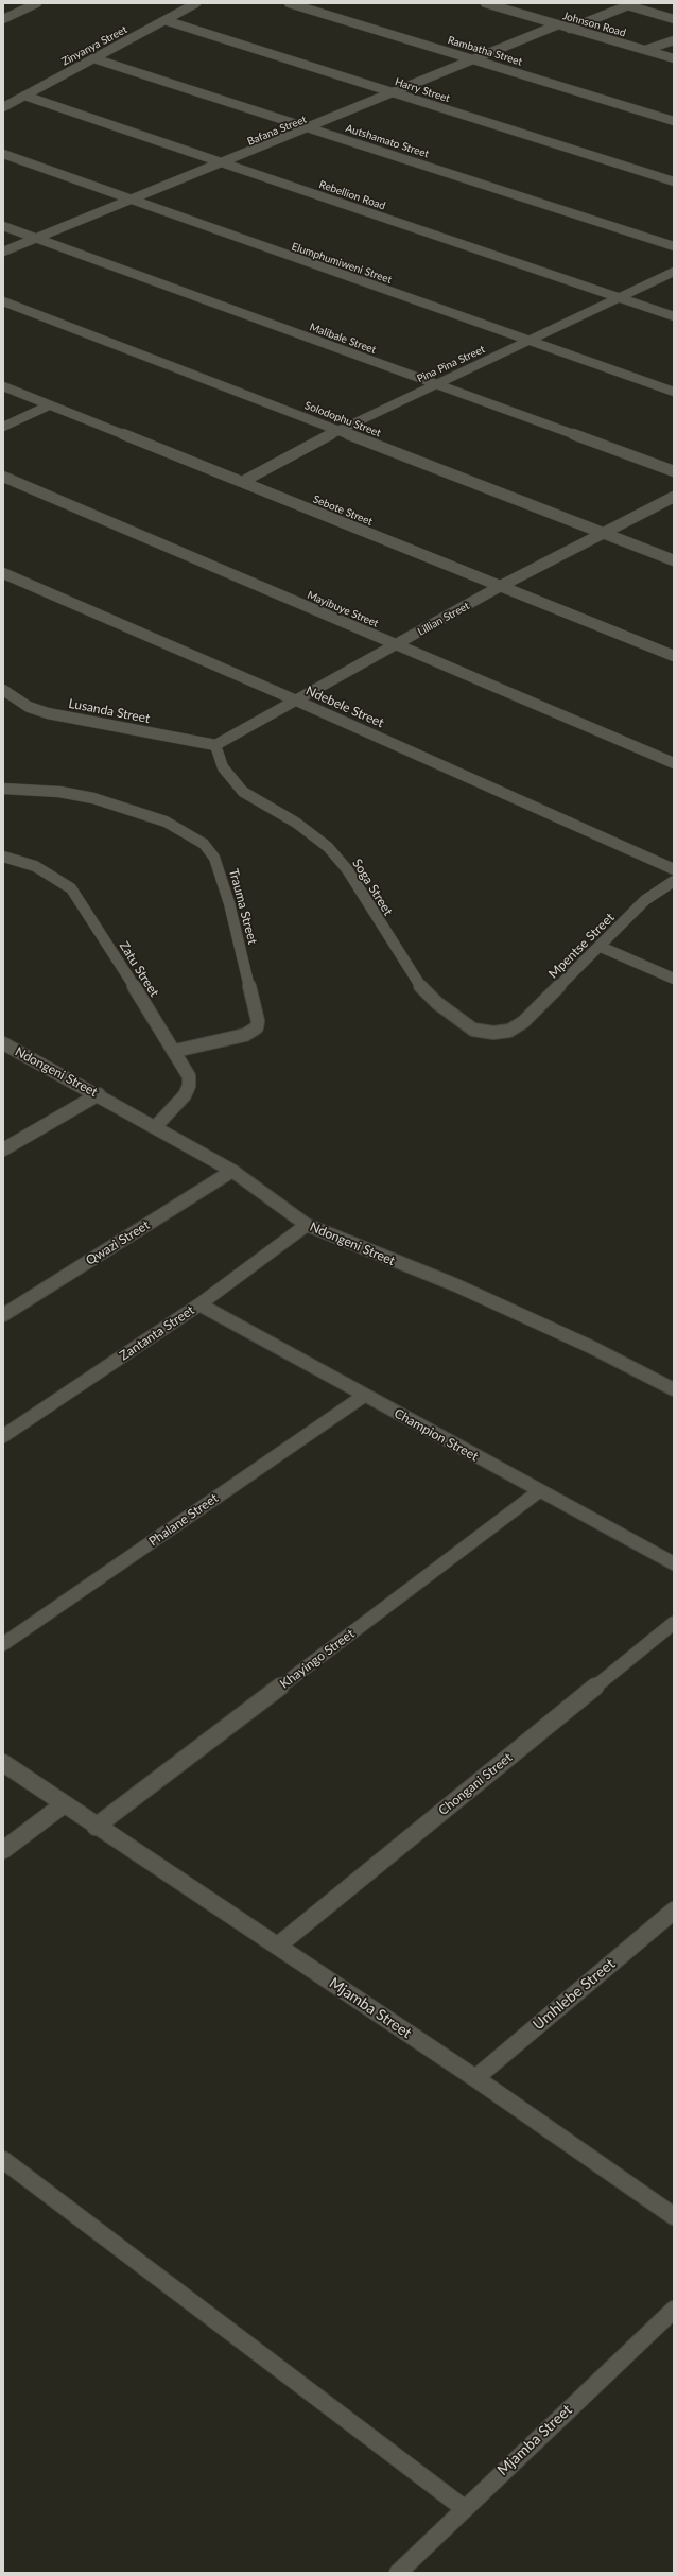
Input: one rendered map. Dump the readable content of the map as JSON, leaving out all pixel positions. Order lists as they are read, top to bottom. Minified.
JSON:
{"streets":{"street":["Johnson Road","Zinyanya Street","Rambatha Street","Harry Street","Bafana Street","Autshamato Street","Rebellion Road","Elumphumiweni Street","Malibale Street","Pina Pina Street","Solodophu Street","Sebote Street","Mayibuye Street","Lillian Street","Ndebele Street","Lusanda Street","Soga Street","Trauma Street","Mpentse Street","Zatu Street","Ndongeni Street","Qwazi Street","Zantanta Street","Champion Street","Phalane Street","Khayingo Street","Chongani Street","Umhlebe Street","Mjamba Street"]},"crossings":[["Johnson Road","Bafana Street"],["Zinyanya Street","Harry Street"],["Zinyanya Street","Autshamato Street"],["Zinyanya Street","Rebellion Road"],["Rambatha Street","Bafana Street"],["Harry Street","Bafana Street"],["Bafana Street","Autshamato Street"],["Bafana Street","Rebellion Road"],["Bafana Street","Elumphumiweni Street"],["Bafana Street","Malibale Street"],["Rebellion Road","Pina Pina Street"],["Elumphumiweni Street","Pina Pina Street"],["Malibale Street","Pina Pina Street"],["Pina Pina Street","Solodophu Street"],["Pina Pina Street","Sebote Street"],["Solodophu Street","Lillian Street"],["Sebote Street","Lillian Street"],["Mayibuye Street","Lillian Street"],["Lillian Street","Ndebele Street"],["Lillian Street","Lusanda Street"],["Lillian Street","Soga Street"],["Lusanda Street","Soga Street"],["Soga Street","Mpentse Street"],["Trauma Street","Zatu Street"],["Zatu Street","Ndongeni Street"],["Ndongeni Street","Qwazi Street"],["Ndongeni Street","Zantanta Street"],["Zantanta Street","Champion Street"],["Champion Street","Phalane Street"],["Champion Street","Khayingo Street"],["Khayingo Street","Mjamba Street"],["Chongani Street","Mjamba Street"],["Umhlebe Street","Mjamba Street"]]}
